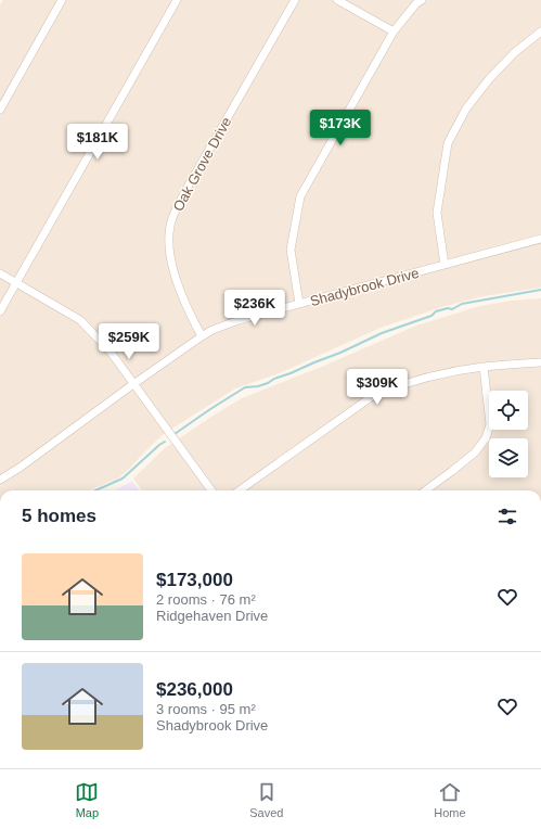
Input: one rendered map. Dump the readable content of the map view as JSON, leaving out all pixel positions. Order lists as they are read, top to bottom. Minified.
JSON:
{"streets":{"street":["Oak Grove Drive","Shadybrook Drive"]},"crossings":[["Oak Grove Drive","Shadybrook Drive"]],"page":{"price":["$173K","$181K","$236K","$259K","$309K"],"heading":"5 homes","list":[{"name":"$173,000","note":"2 rooms · 76 m² · Ridgehaven Drive"},{"name":"$236,000","note":"3 rooms · 95 m² · Shadybrook Drive"}],"tabs":["Map","Saved","Home"]}}
